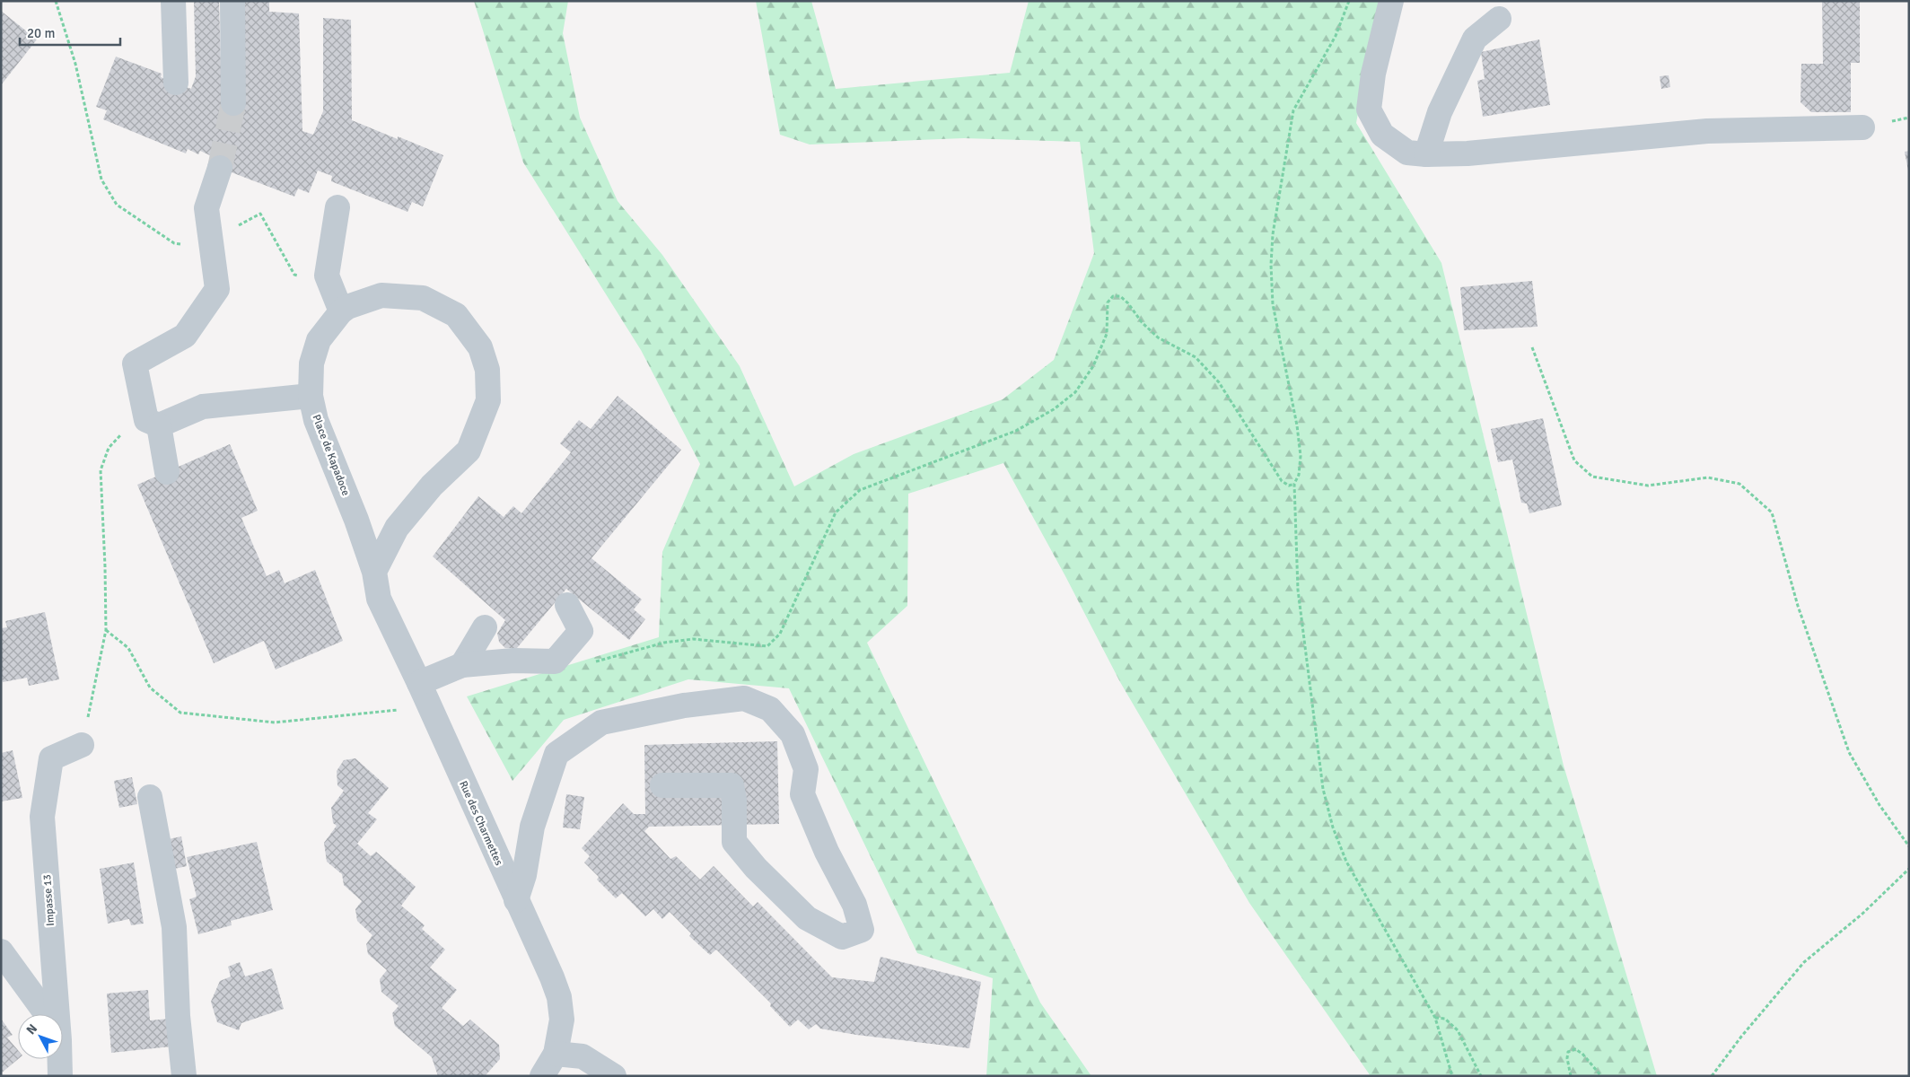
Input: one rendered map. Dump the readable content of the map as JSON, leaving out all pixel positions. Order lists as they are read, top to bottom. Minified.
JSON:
{"streets":{"street":["Place de Kapadoce","Rue des Charmettes","Impasse 13"]},"crossings":[["Place de Kapadoce","Rue des Charmettes"]],"scale_bar":"20 m","north":"top left"}
